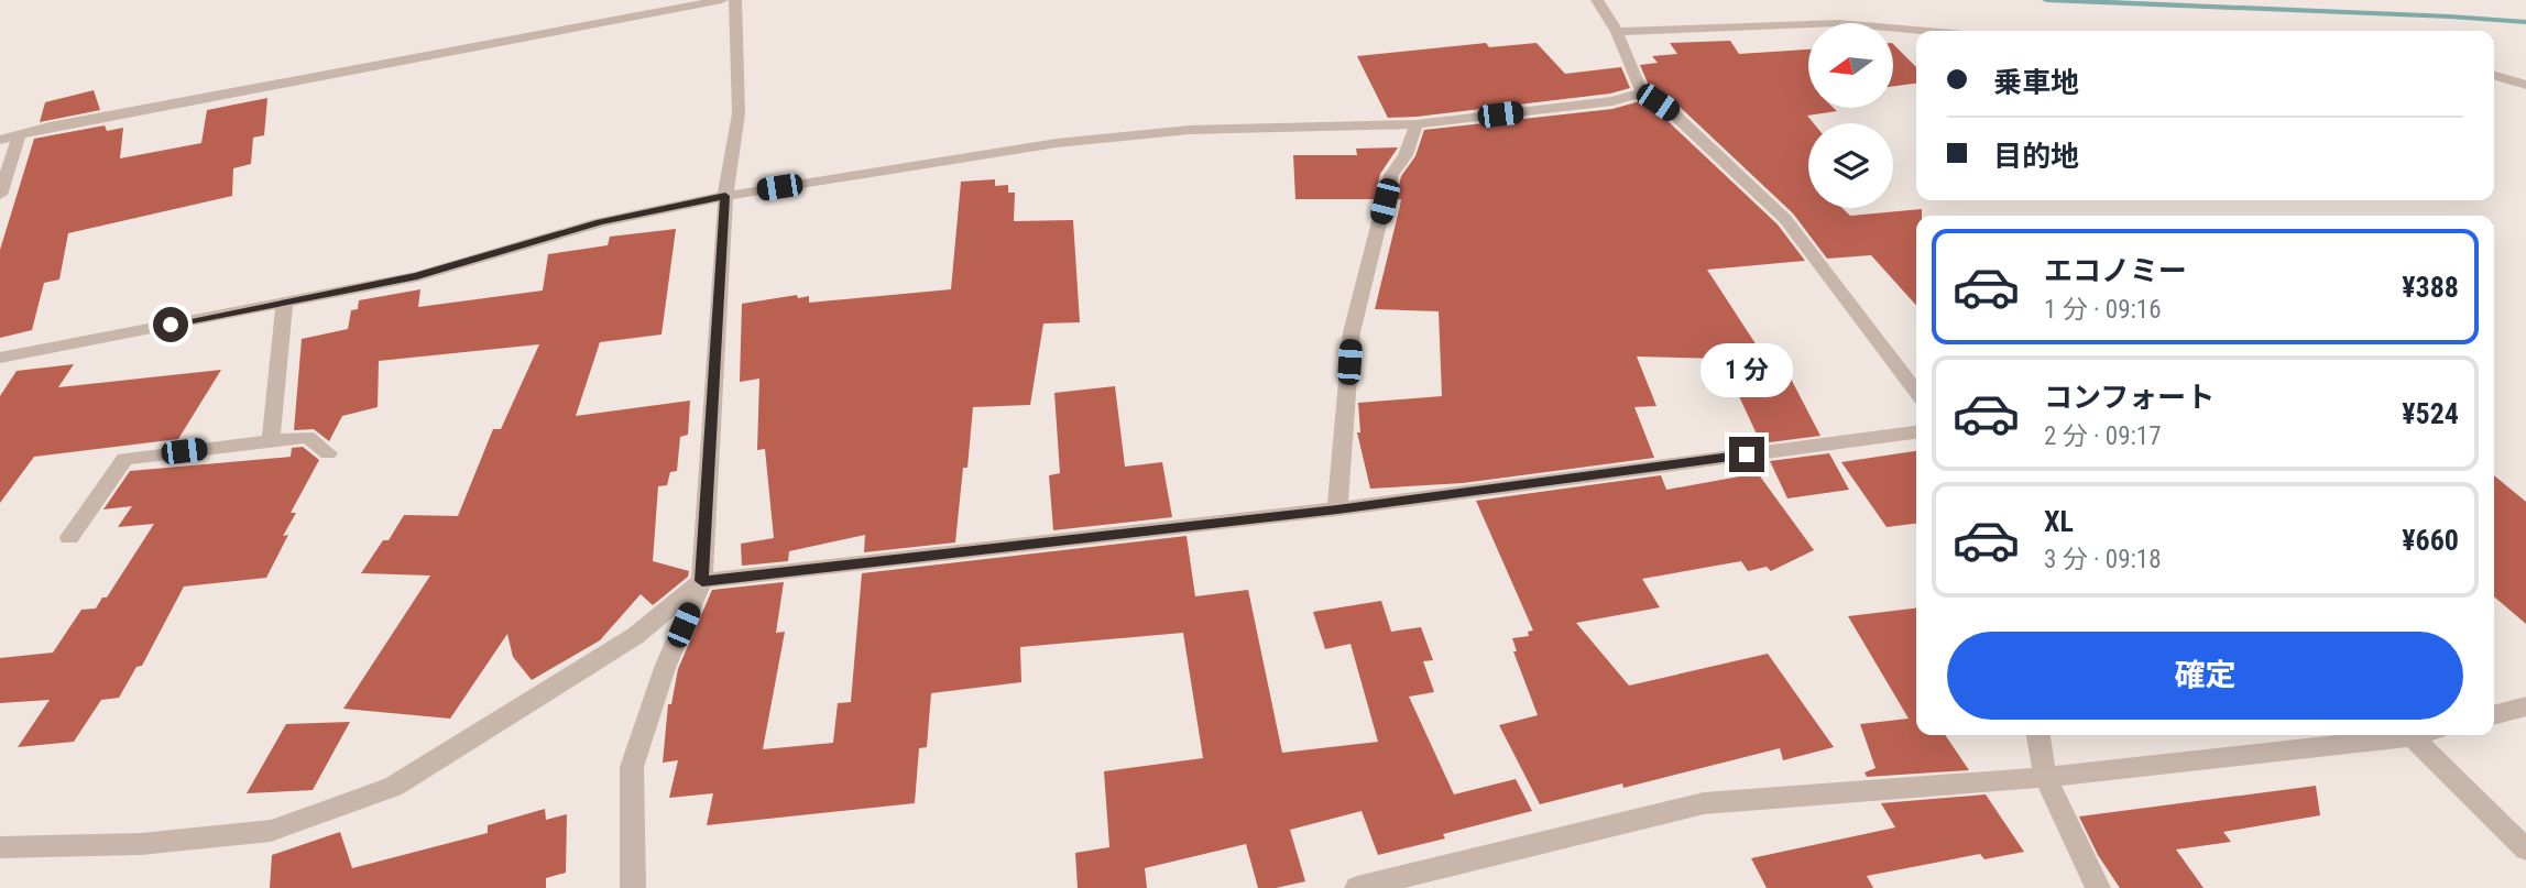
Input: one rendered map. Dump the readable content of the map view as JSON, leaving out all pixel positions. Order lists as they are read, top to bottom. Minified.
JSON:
{"north":"left","page":{"banner":["乗車地","目的地"],"list":[{"name":"エコノミー","note":"1 分 · 09:16","value":"¥388"},{"name":"コンフォート","note":"2 分 · 09:17","value":"¥524"},{"name":"XL","note":"3 分 · 09:18","value":"¥660"}],"bubble":"1 分","buttons":"確定"}}
